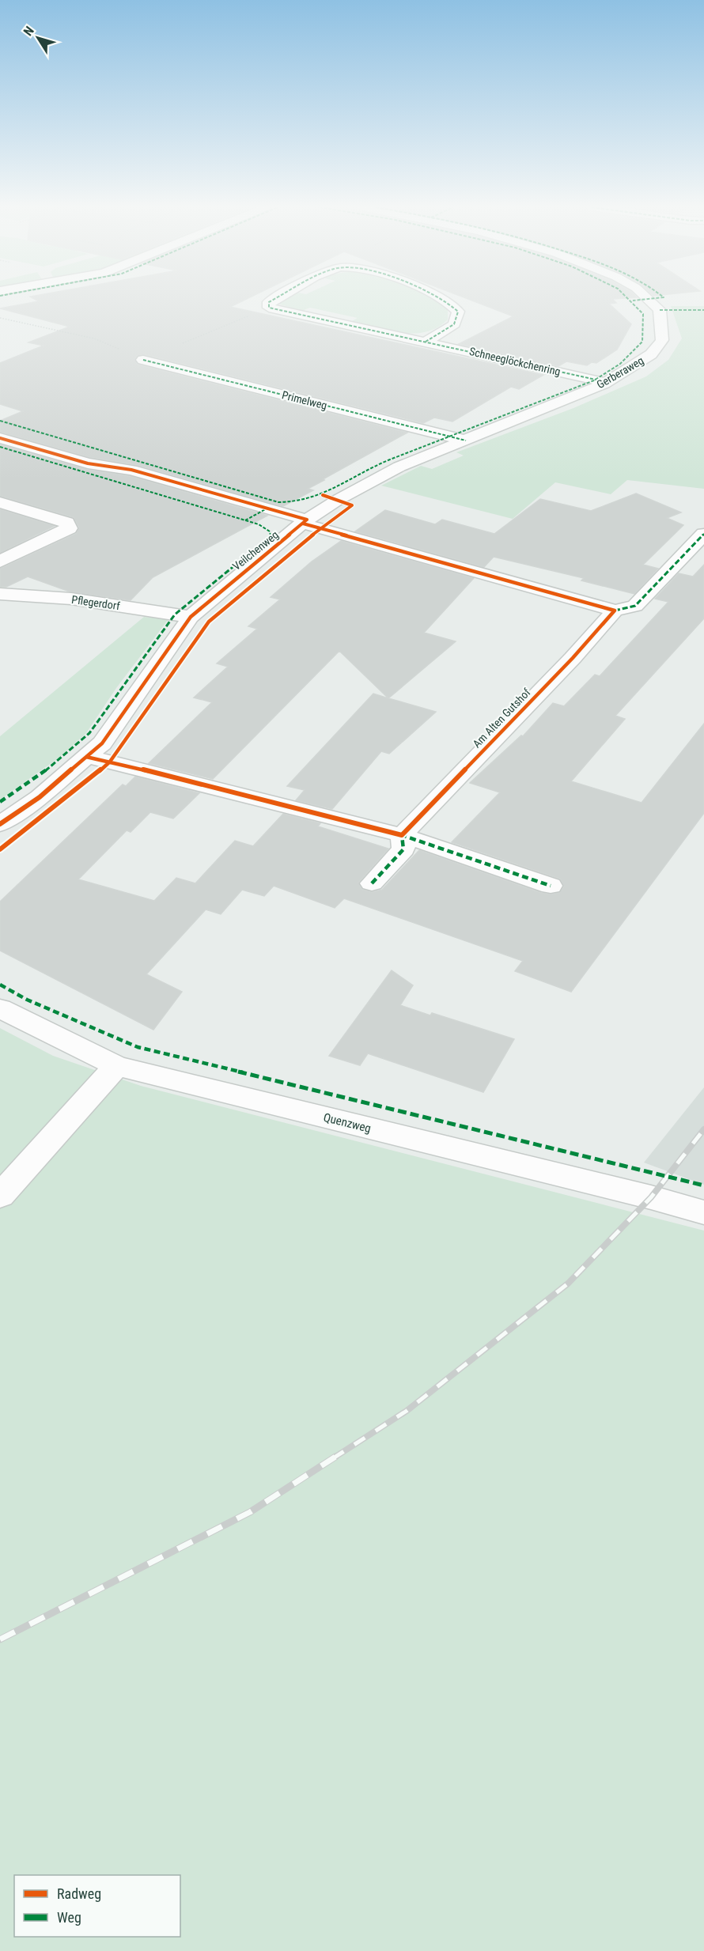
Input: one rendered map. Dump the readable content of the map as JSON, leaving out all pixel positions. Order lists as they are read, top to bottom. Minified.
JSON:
{"streets":{"street":["Schneeglöckchenring","Gerberaweg","Primelweg","Veilchenweg","Pflegerdorf","Am Alten Gutshof","Quenzweg"]},"crossings":[["Schneeglöckchenring","Gerberaweg"],["Gerberaweg","Primelweg"],["Gerberaweg","Veilchenweg"],["Veilchenweg","Pflegerdorf"]],"legend":["Radweg","Weg"],"north":"top left"}
